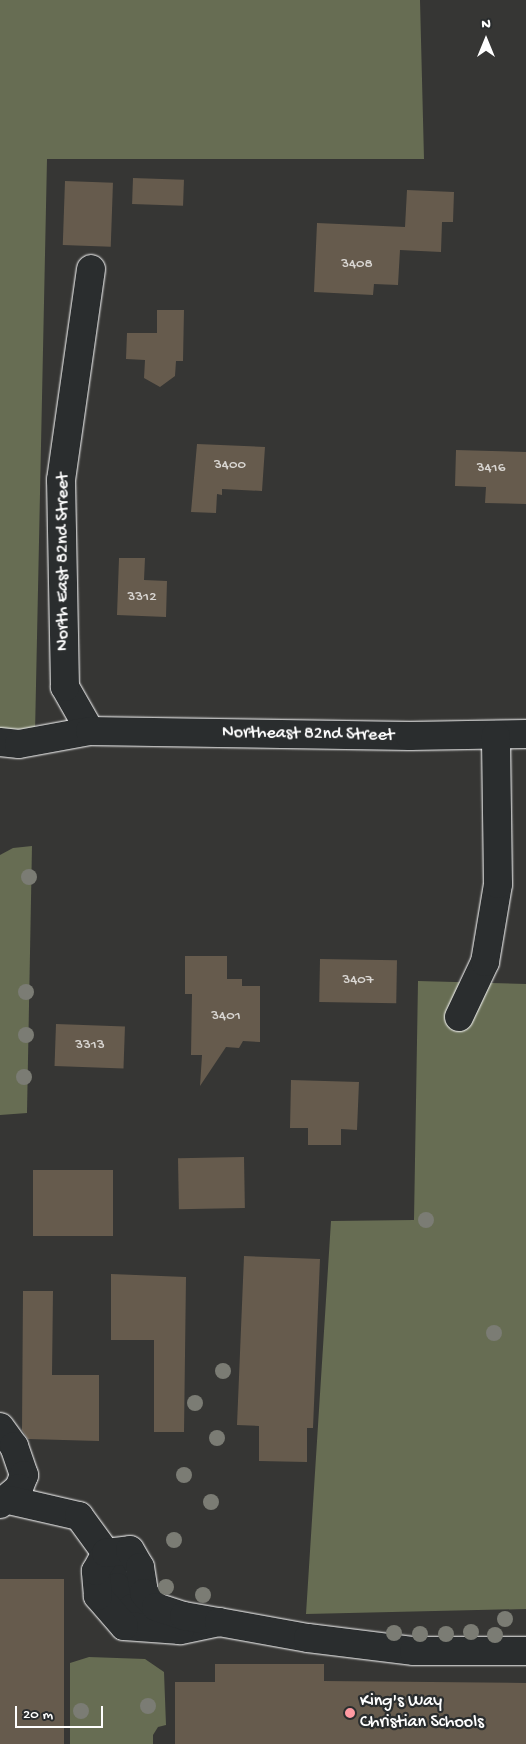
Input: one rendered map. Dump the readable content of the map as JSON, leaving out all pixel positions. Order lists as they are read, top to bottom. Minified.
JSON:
{"streets":{"street":["North East 82nd Street","Northeast 82nd Street"]},"crossings":[["North East 82nd Street","Northeast 82nd Street"]],"places":["King's Way Christian Schools"],"house_numbers":["3408","3400","3416","3312","3407","3401","3313"],"scale_bar":"20 m","north":"top"}
